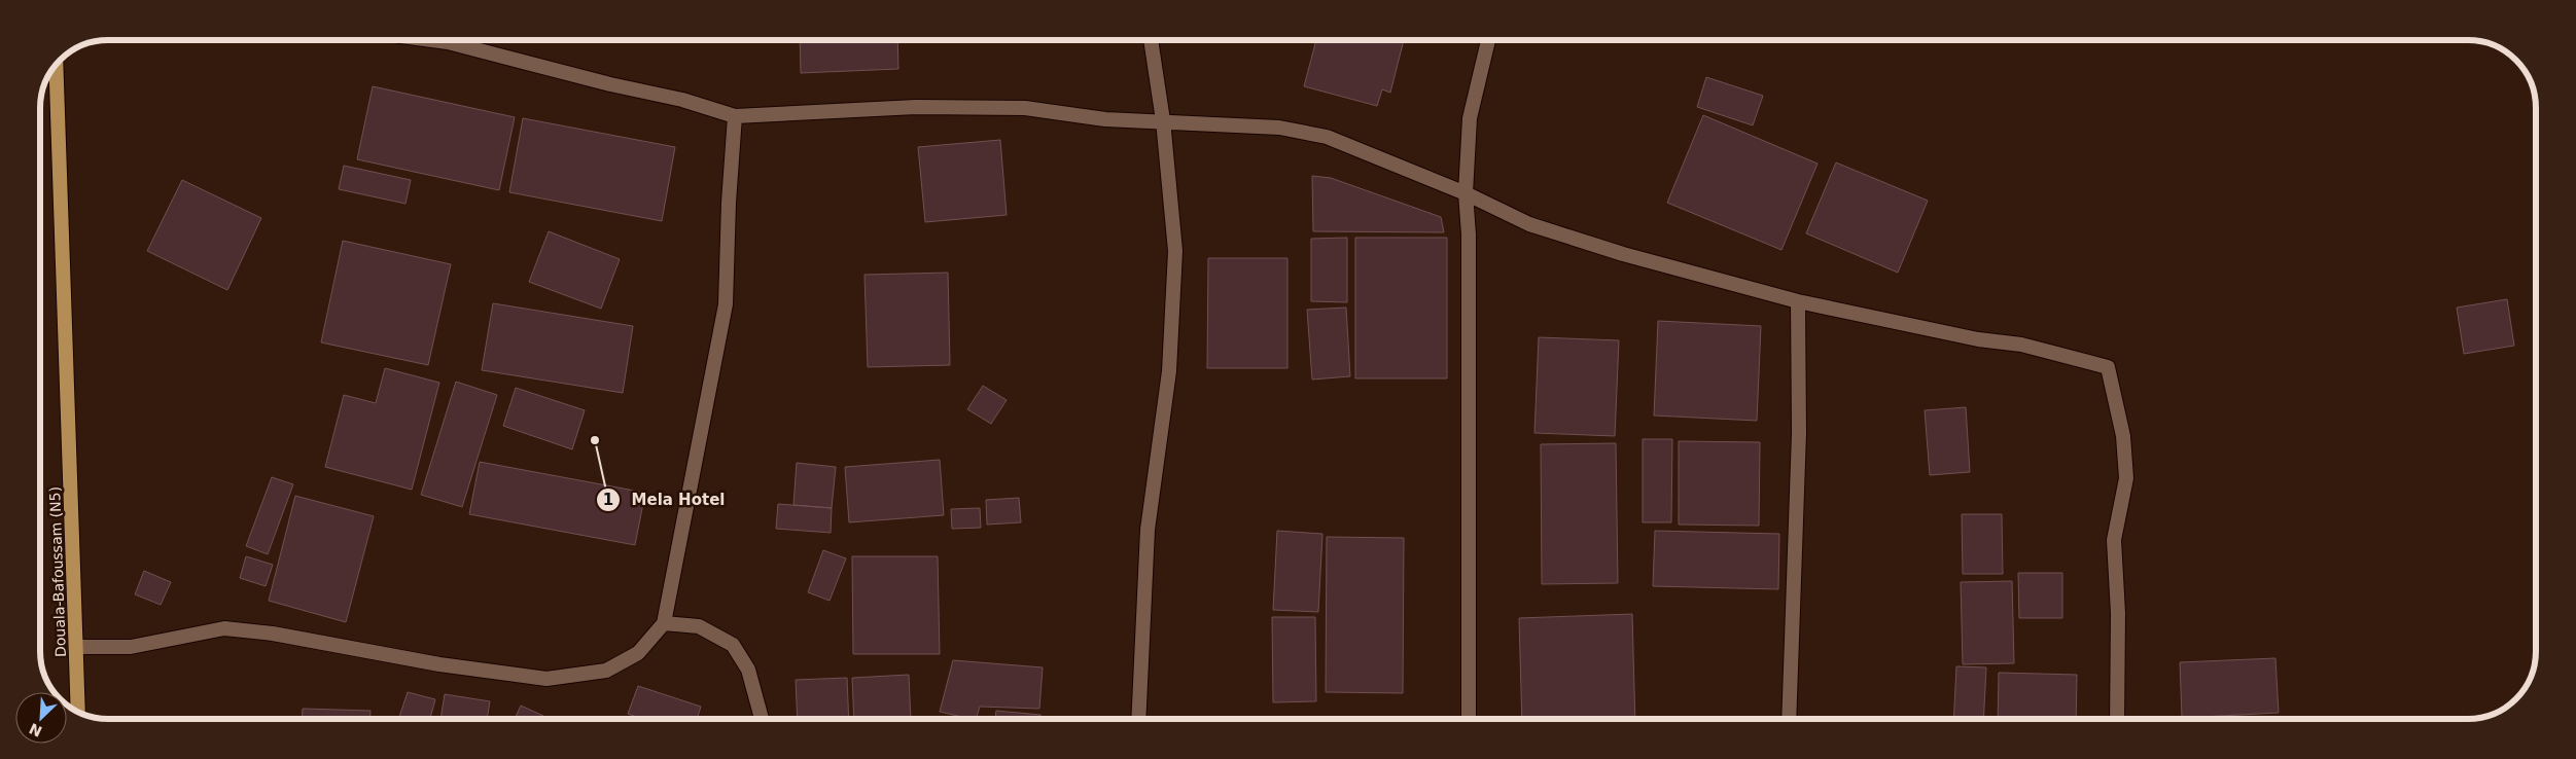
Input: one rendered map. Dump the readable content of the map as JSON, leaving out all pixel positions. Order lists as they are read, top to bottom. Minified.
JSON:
{"streets":{"highway":["Douala-Bafoussam (N5)"]},"places":["Mela Hotel"],"north":"bottom left"}
